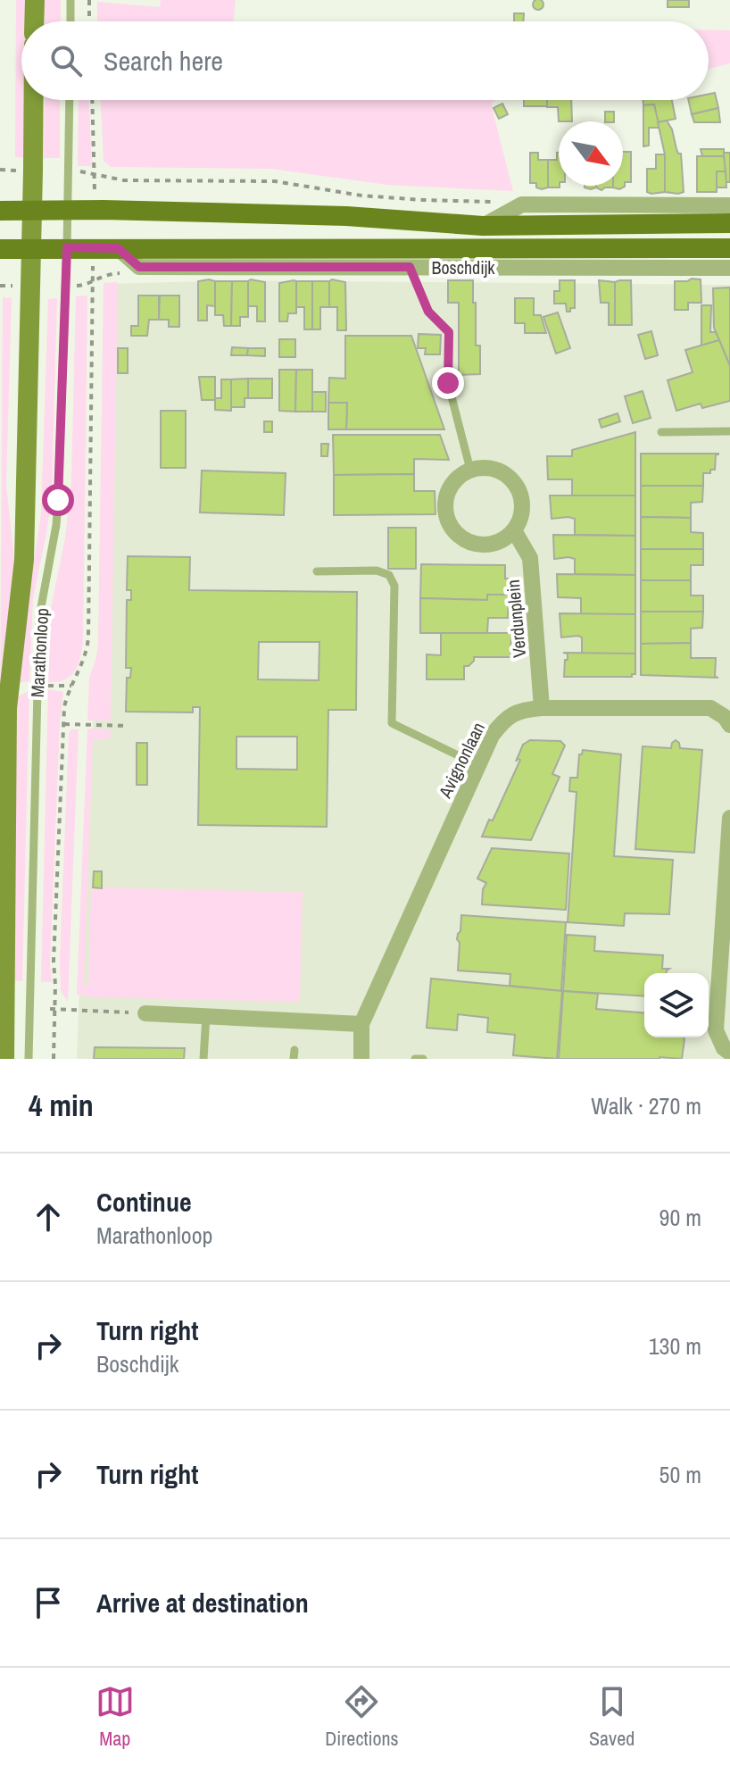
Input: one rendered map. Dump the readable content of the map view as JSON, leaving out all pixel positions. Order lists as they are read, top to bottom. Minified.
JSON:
{"streets":{"main road":["Boschdijk","Marathonloop"],"street":["Verdunplein","Avignonlaan"]},"crossings":[["Boschdijk","Marathonloop"],["Verdunplein","Avignonlaan"]],"north":"bottom right","page":{"search":"Search here","heading":["4 min","Walk · 270 m"],"list":[["Continue","Marathonloop","90 m"],["Turn right","Boschdijk","130 m"],["Turn right","50 m"],"Arrive at destination"],"nav":["Map","Directions","Saved"]}}
